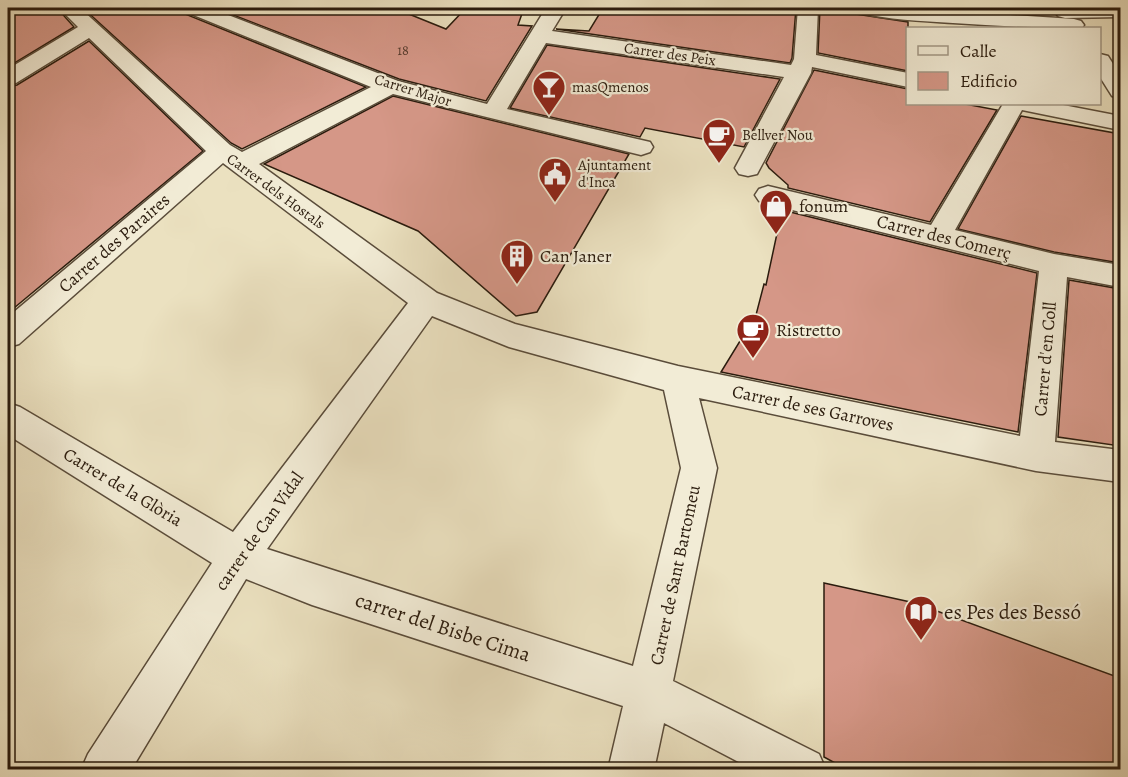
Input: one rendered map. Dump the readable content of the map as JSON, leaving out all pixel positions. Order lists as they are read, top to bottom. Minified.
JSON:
{"streets":{"street":["Carrer des Peix","Carrer Major","Carrer dels Hostals","Carrer des Comerç","Carrer des Paraires","Carrer d'en Coll","Carrer de ses Garroves","Carrer de la Glòria","carrer de Can Vidal","Carrer de Sant Bartomeu","carrer del Bisbe Cima"]},"crossings":[["Carrer Major","Carrer des Paraires"],["Carrer dels Hostals","Carrer des Paraires"],["Carrer dels Hostals","Carrer de ses Garroves"],["Carrer dels Hostals","carrer de Can Vidal"],["Carrer des Comerç","Carrer d'en Coll"],["Carrer d'en Coll","Carrer de ses Garroves"],["Carrer de ses Garroves","Carrer de Sant Bartomeu"],["Carrer de la Glòria","carrer de Can Vidal"],["Carrer de la Glòria","carrer del Bisbe Cima"],["carrer de Can Vidal","carrer del Bisbe Cima"],["Carrer de Sant Bartomeu","carrer del Bisbe Cima"]],"places":{"bar":["masQmenos"],"cafe":["Bellver Nou","Ristretto"],"public building":["Ajuntament d'Inca"],"shop":["fonum"],"building":["Can Janer"],"library":["es Pes des Bessó"]},"house_numbers":["18"],"legend":["Calle","Edificio"]}
